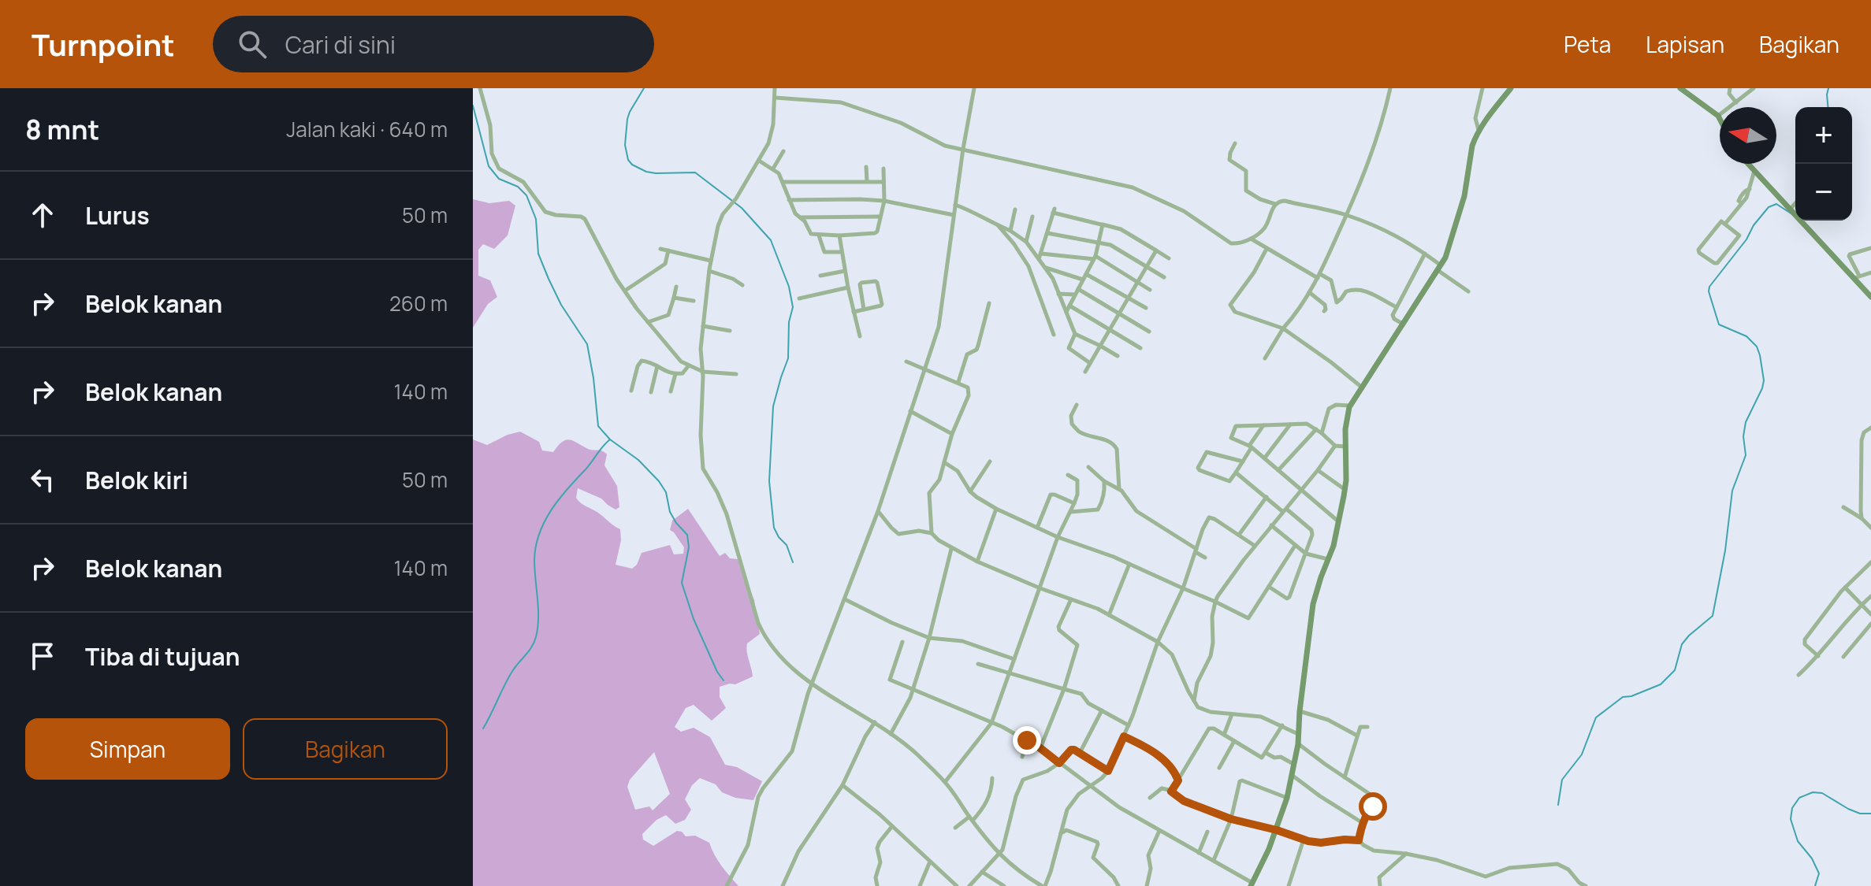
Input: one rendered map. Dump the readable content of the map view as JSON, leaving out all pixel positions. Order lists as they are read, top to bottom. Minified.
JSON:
{"north":"left","page":{"header":"Turnpoint","search":"Cari di sini","nav":["Peta","Lapisan","Bagikan"],"heading":["8 mnt","Jalan kaki · 640 m"],"map_buttons":["+","−"],"list":[["Lurus","50 m"],["Belok kanan","260 m"],["Belok kanan","140 m"],["Belok kiri","50 m"],["Belok kanan","140 m"],"Tiba di tujuan"],"buttons":["Simpan","Bagikan"]}}
